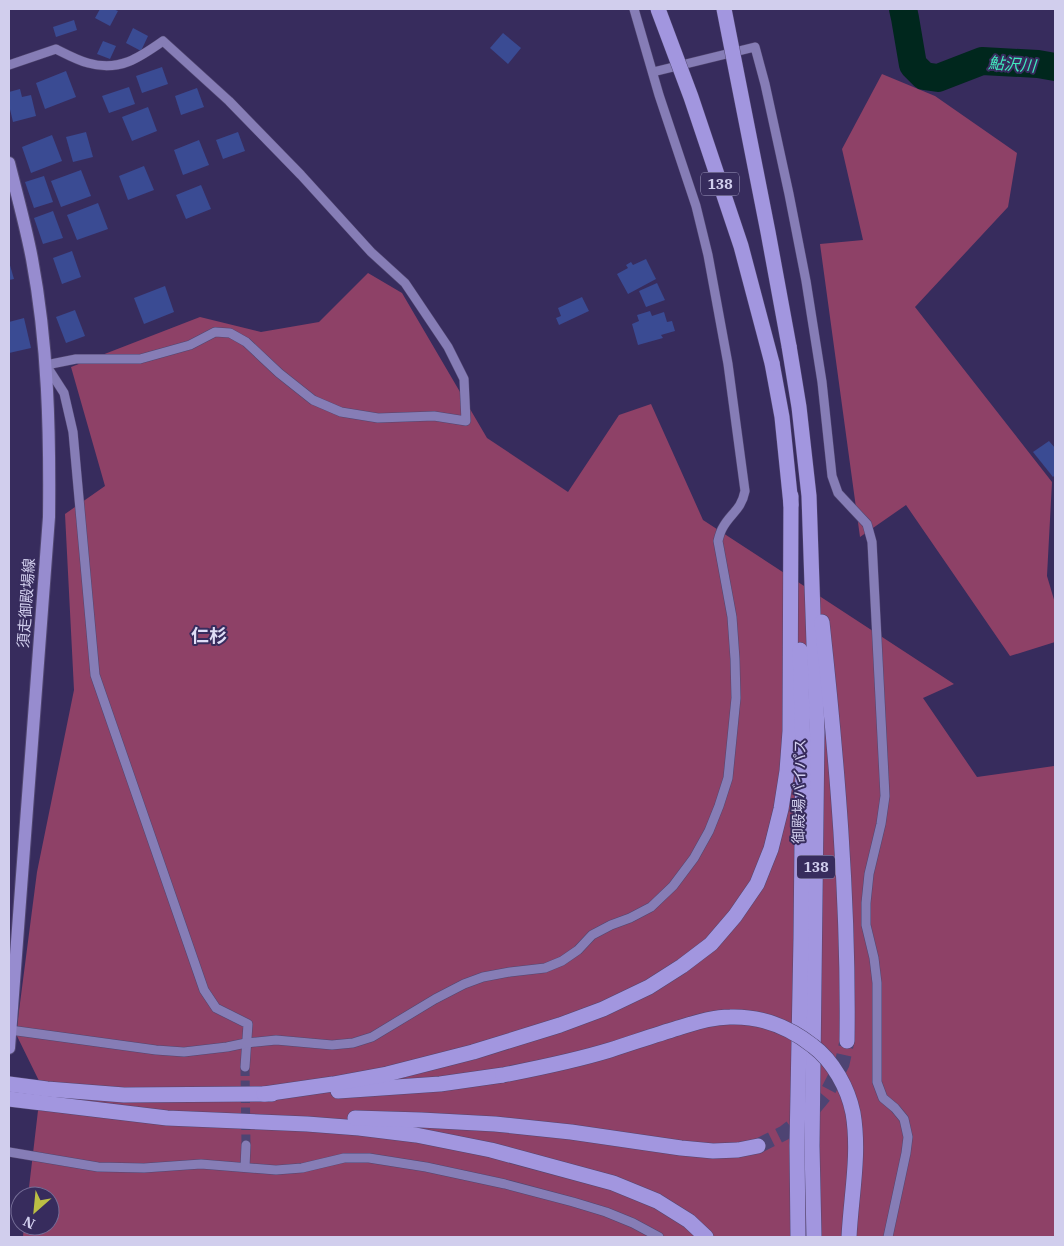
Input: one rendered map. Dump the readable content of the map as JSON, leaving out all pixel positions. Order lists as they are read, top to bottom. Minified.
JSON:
{"streets":{"highway":["138","御殿場バイパス"],"main road":["須走御殿場線"]},"districts":["仁杉"],"water":["鮎沢川"],"north":"bottom left"}
